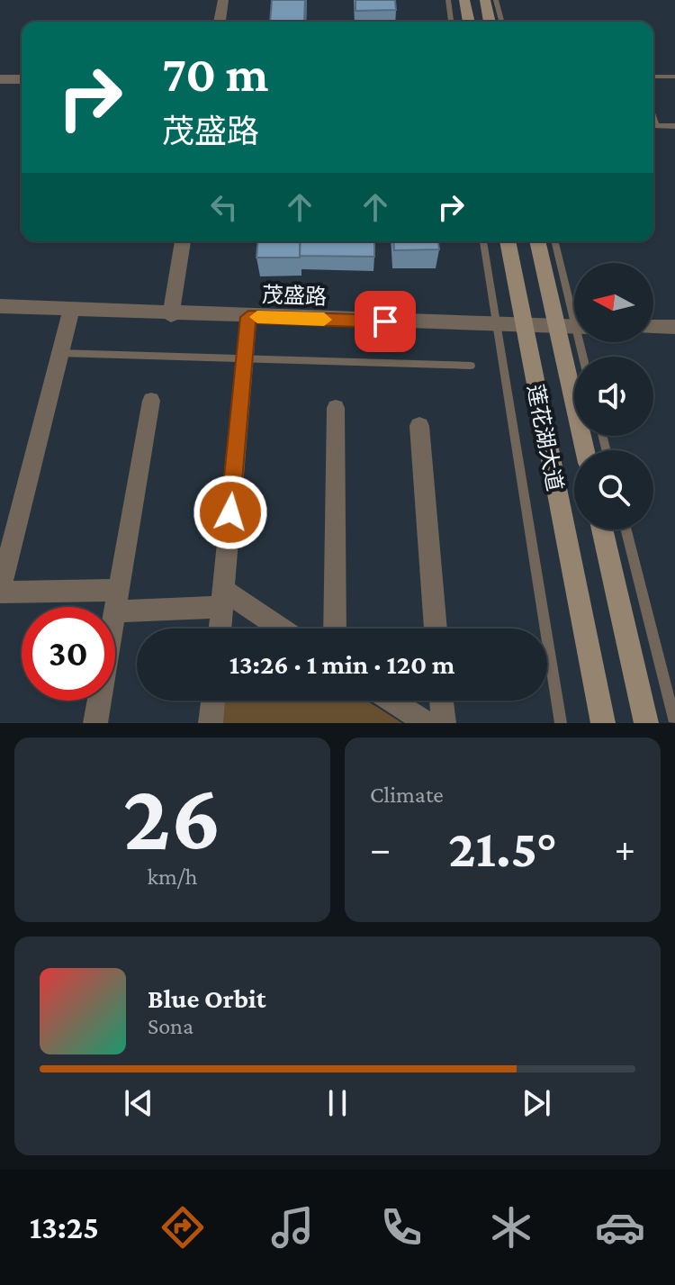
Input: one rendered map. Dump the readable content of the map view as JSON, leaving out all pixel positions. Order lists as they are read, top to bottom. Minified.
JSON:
{"streets":{"street":["茂盛路","莲花湖大道"]},"crossings":[["茂盛路","莲花湖大道"]],"north":"left","page":{"turn":["70 m","茂盛路"],"limit":"30","trip":"13:26 · 1 min · 120 m","tile":[["26","km/h"],"Climate"],"heat":["−","21.5°","+"],"song":["Blue Orbit","Sona"],"tabs":"13:25"}}
